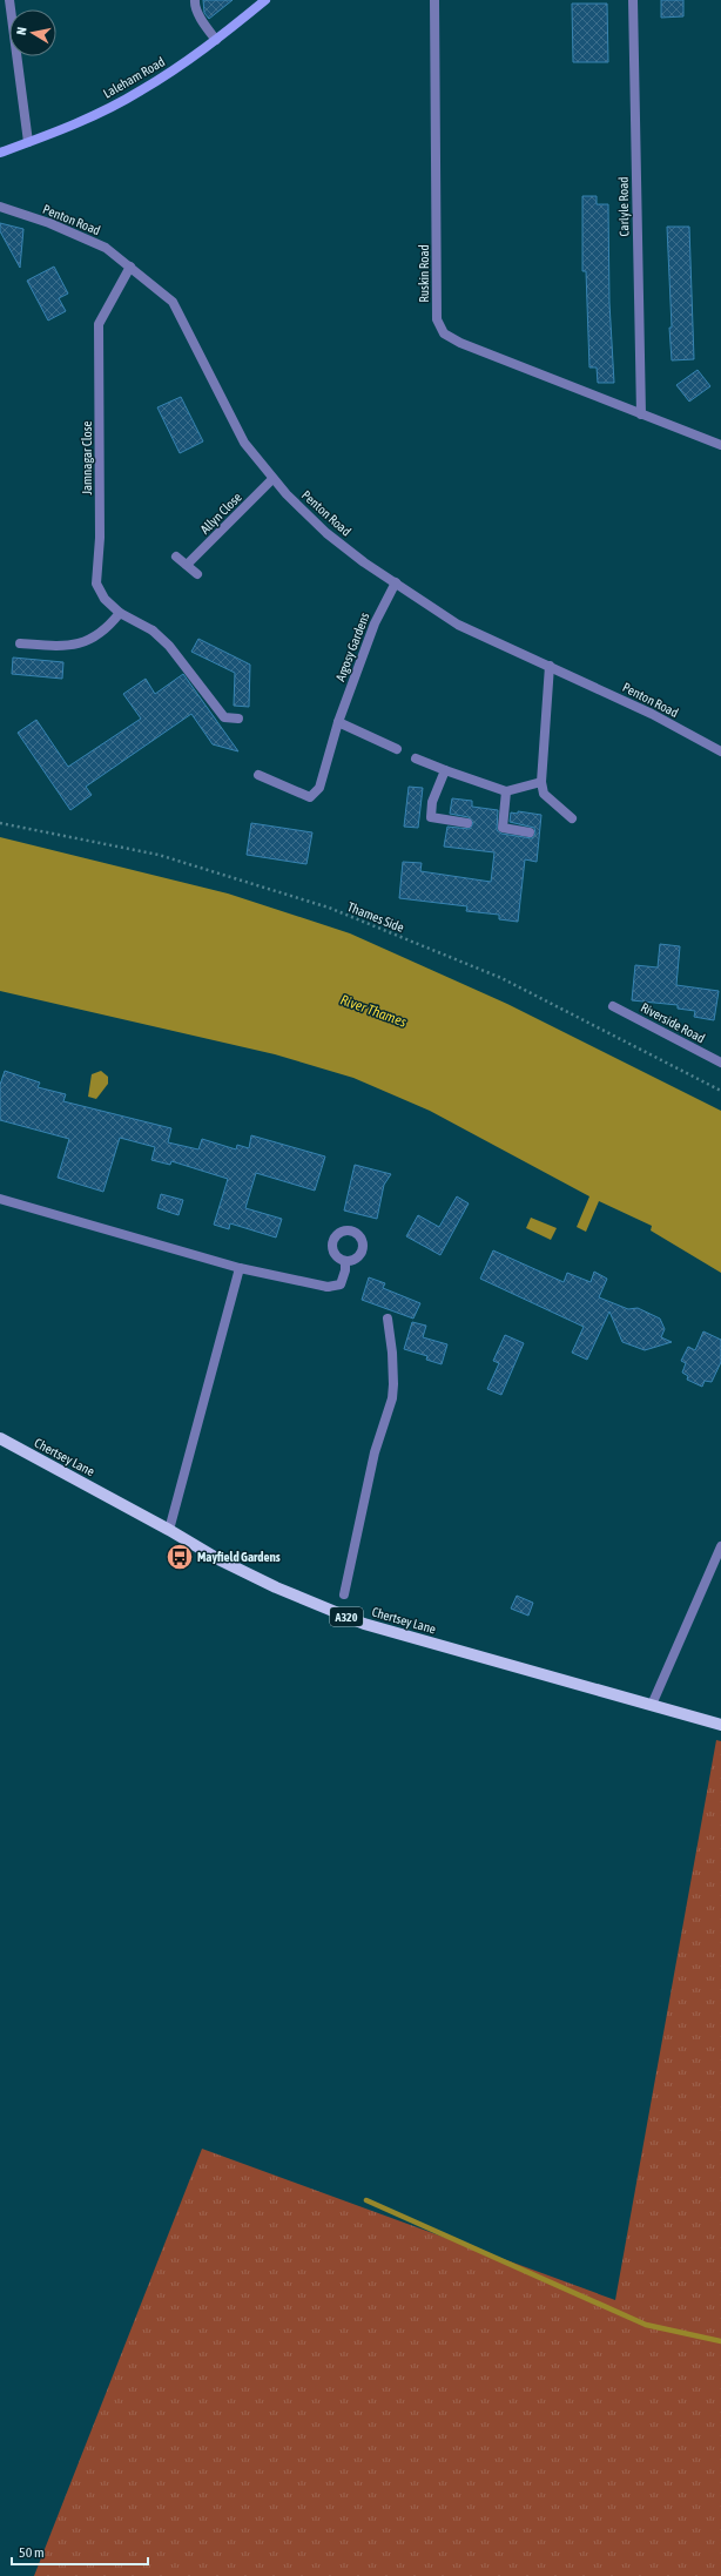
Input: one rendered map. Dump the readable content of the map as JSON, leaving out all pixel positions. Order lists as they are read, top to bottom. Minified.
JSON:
{"streets":{"main road":["Laleham Road","Chertsey Lane","A320"],"street":["Carlyle Road","Penton Road","Ruskin Road","Jamnagar Close","Allyn Close","Argosy Gardens","Riverside Road"],"path":["Thames Side"]},"crossings":[["Carlyle Road","Ruskin Road"],["Penton Road","Jamnagar Close"],["Penton Road","Allyn Close"],["Penton Road","Argosy Gardens"]],"water":["River Thames"],"places":{"bus stop":["Mayfield Gardens"]},"scale_bar":"50 m","north":"left"}
